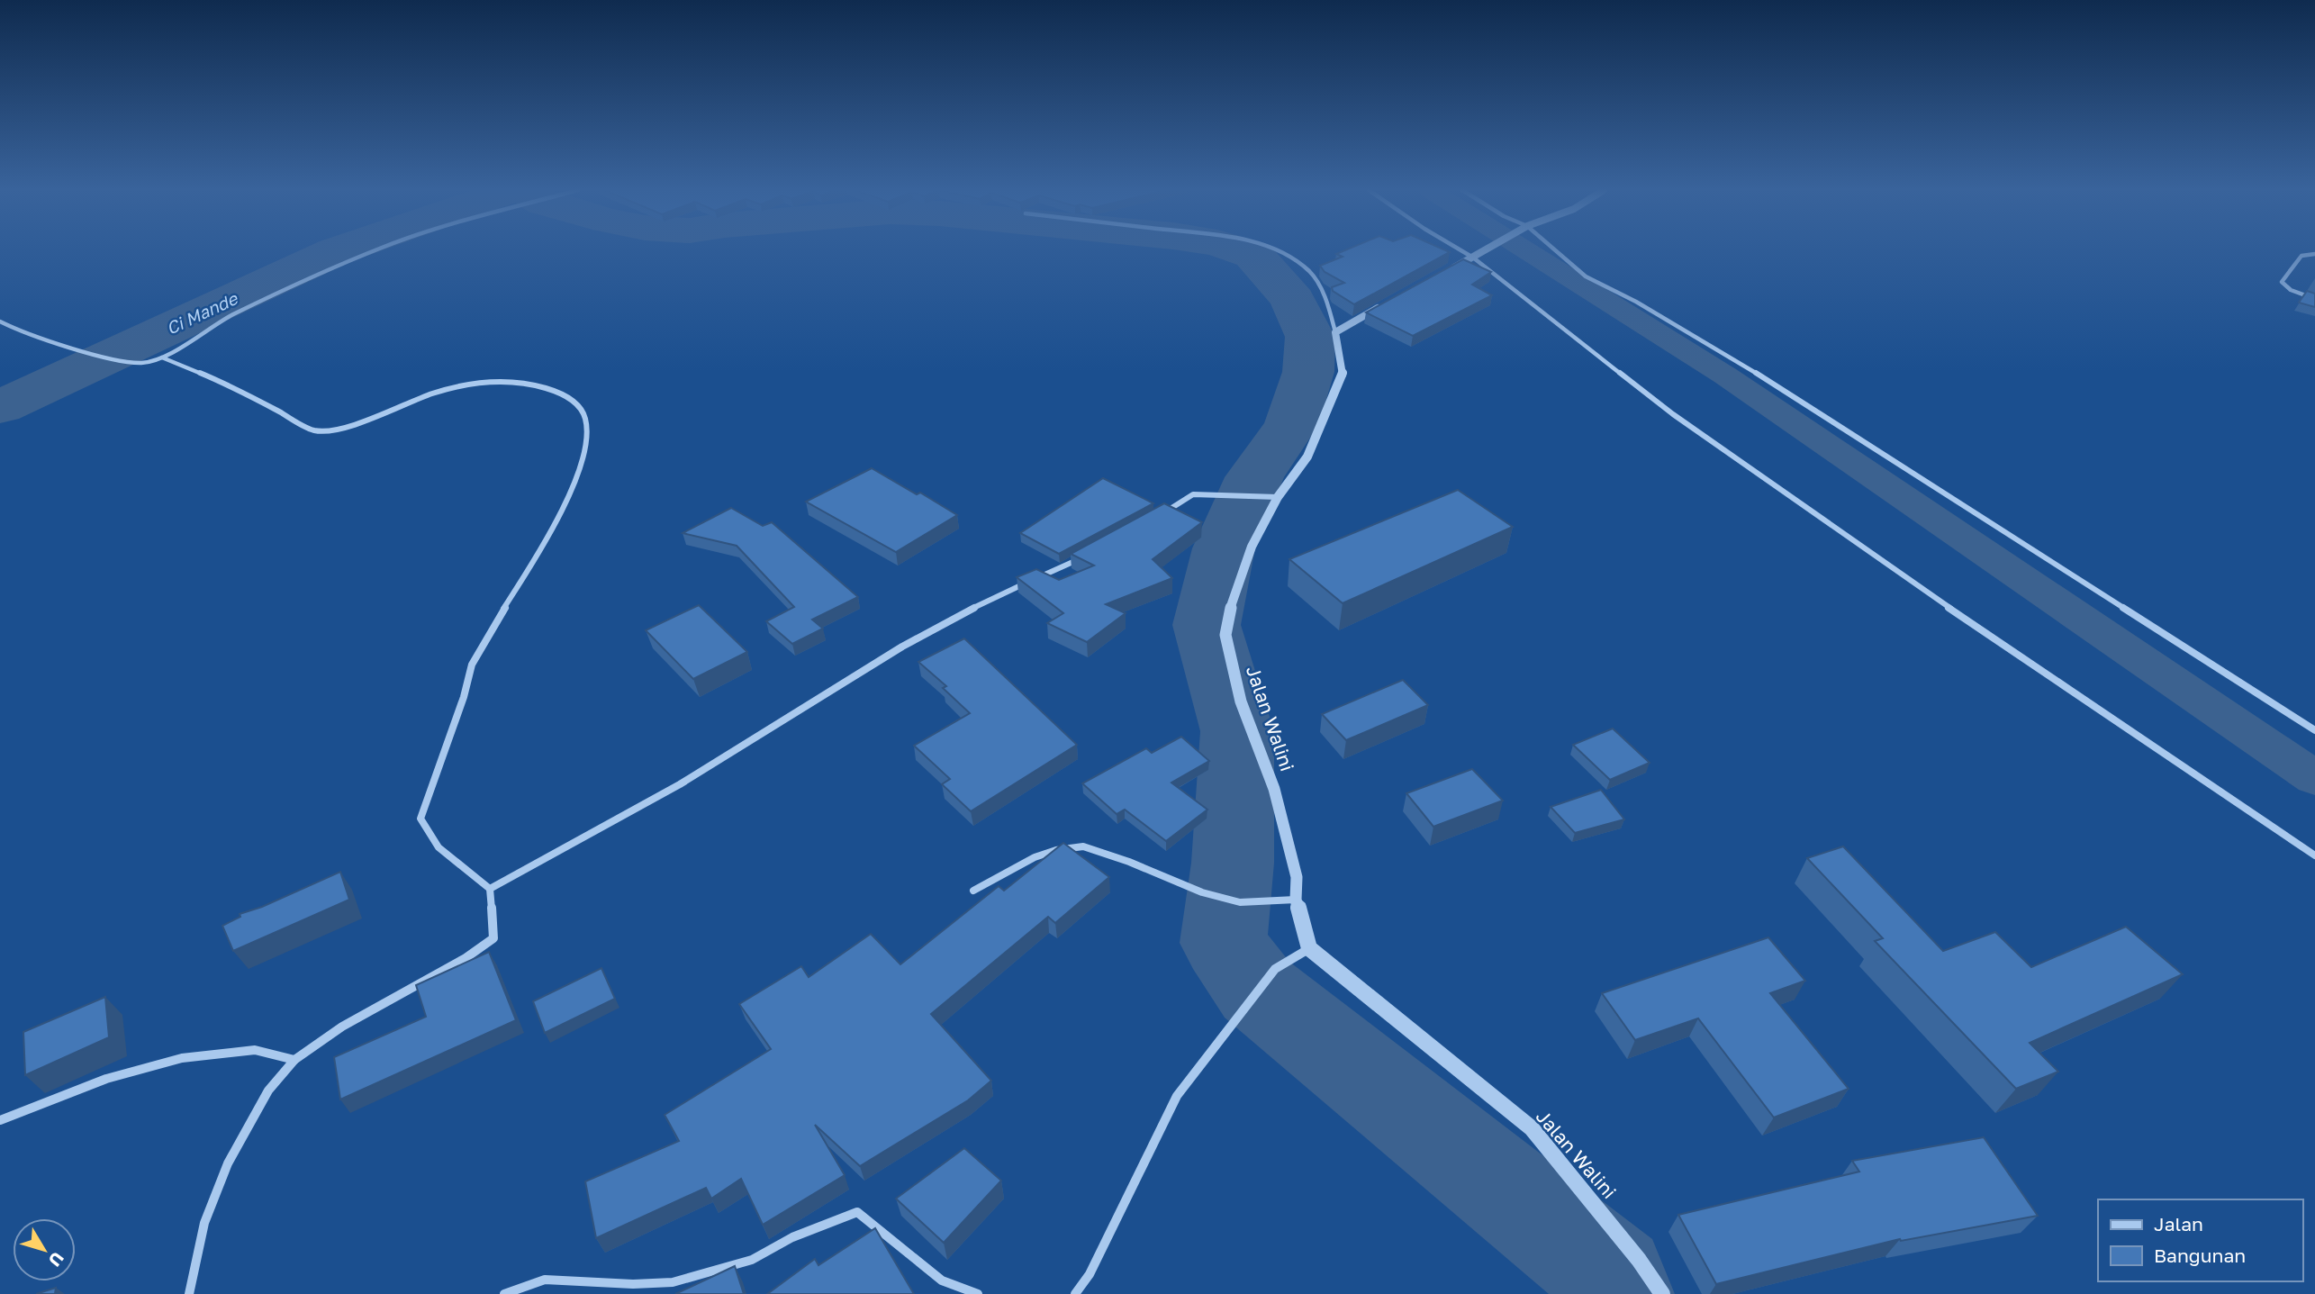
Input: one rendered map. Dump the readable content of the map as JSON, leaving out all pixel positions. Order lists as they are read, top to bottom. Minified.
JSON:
{"streets":{"street":["Jalan Walini"]},"water":["Ci Mande"],"legend":["Jalan","Bangunan"],"north":"bottom right"}
